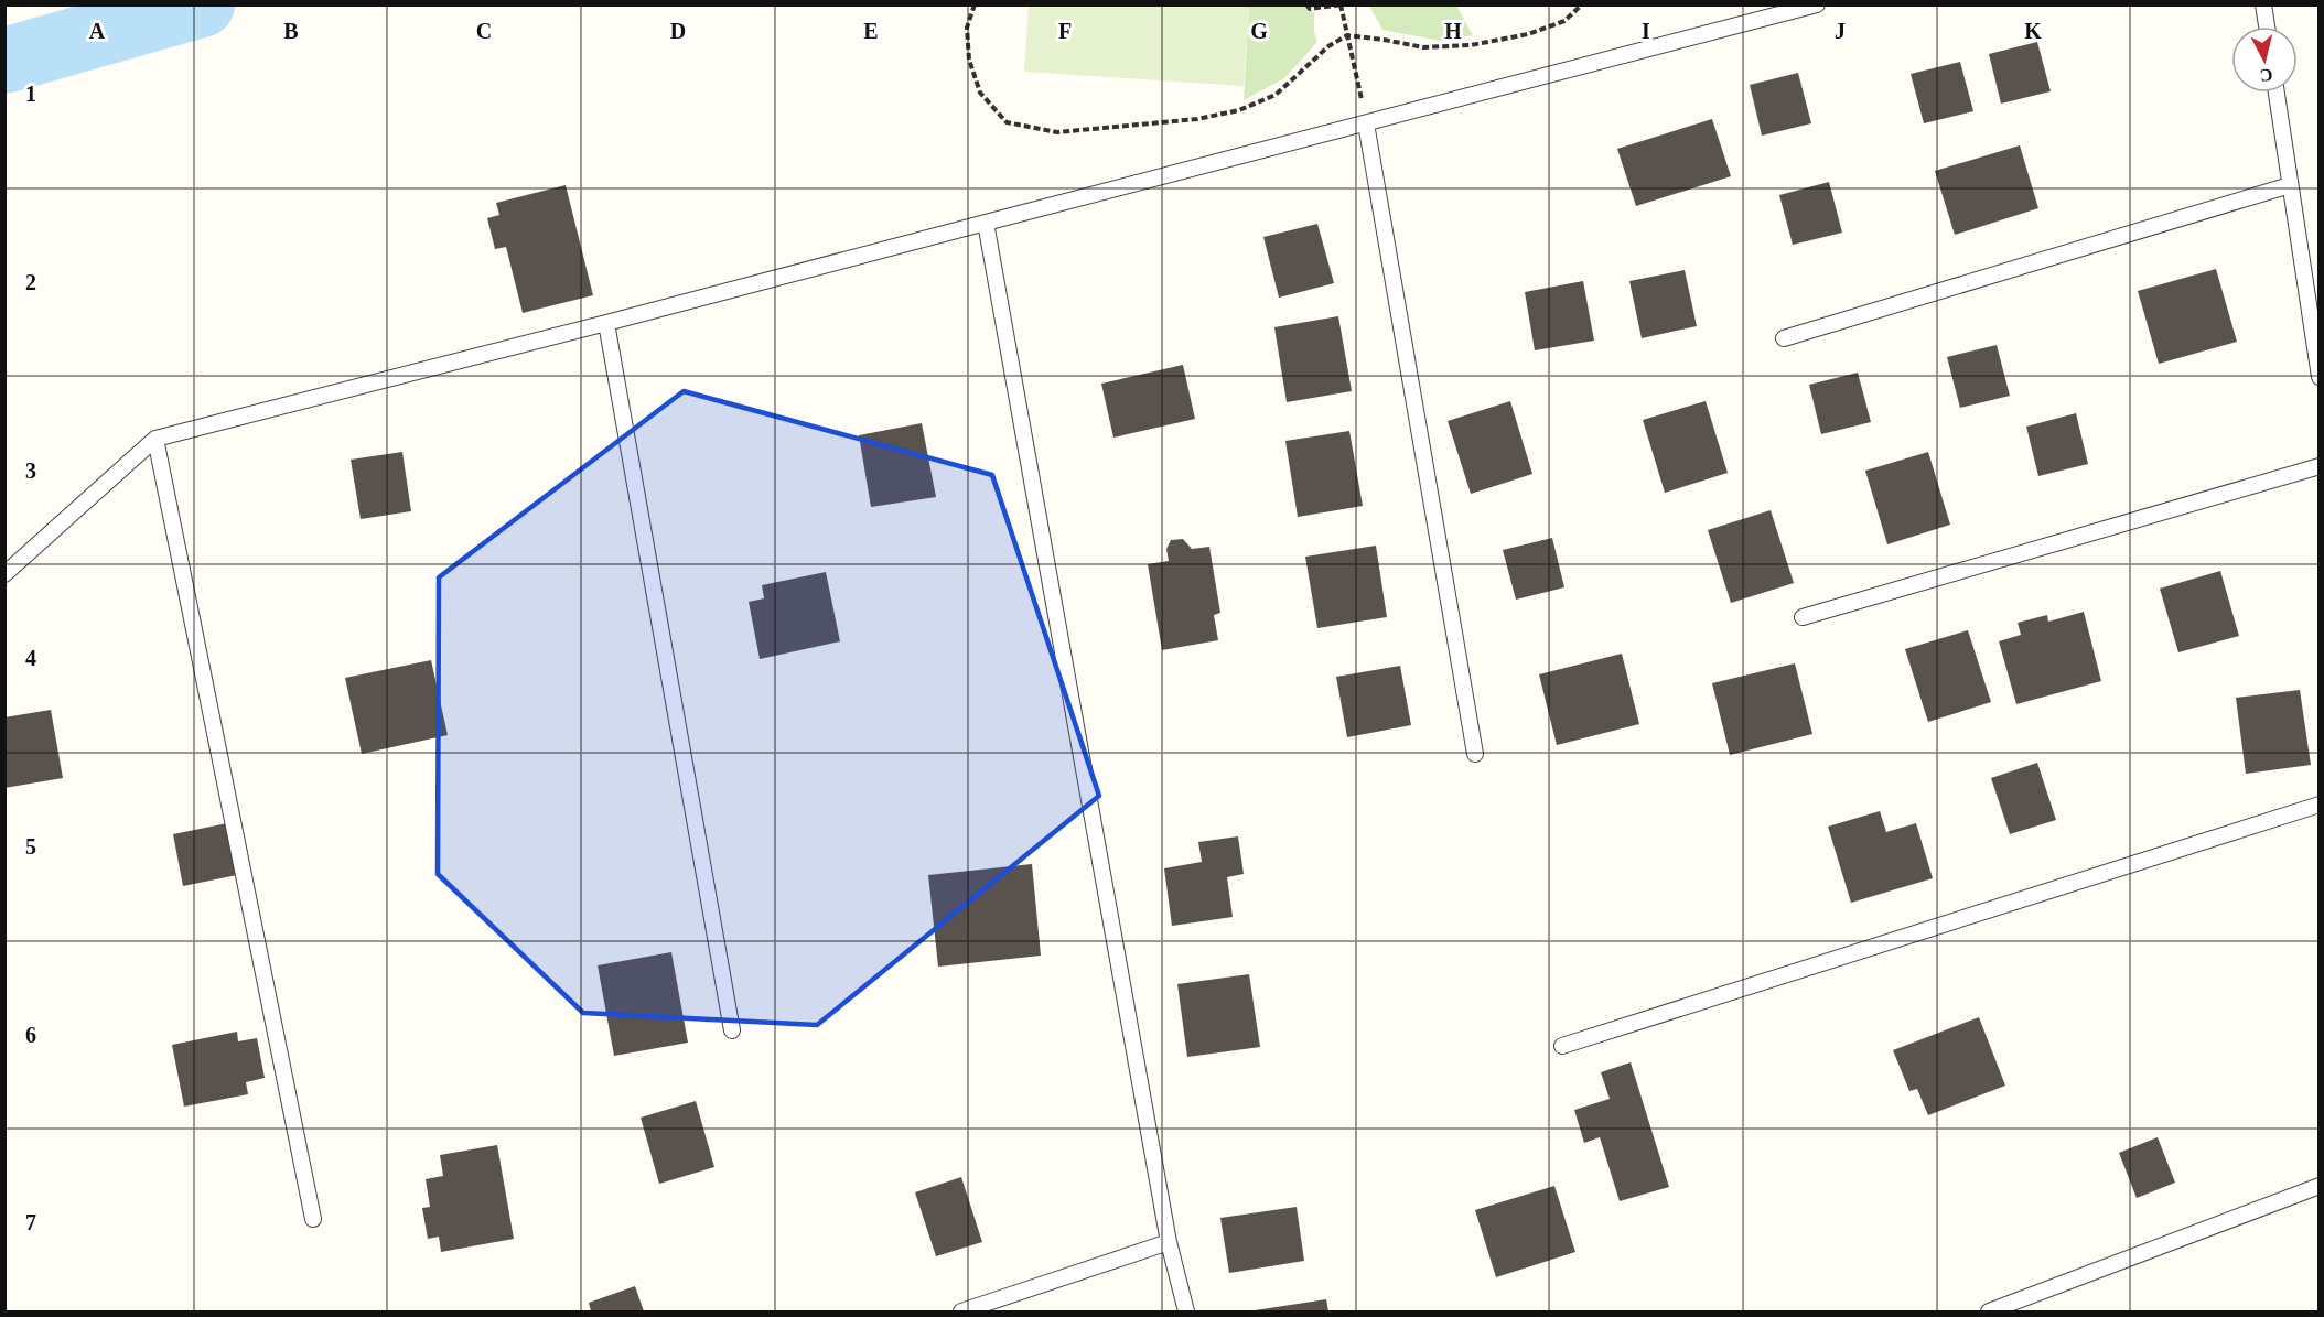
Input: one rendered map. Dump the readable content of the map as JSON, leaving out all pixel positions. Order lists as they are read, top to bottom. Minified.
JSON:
{"north":"bottom","grid":{"columns":["A","B","C","D","E","F","G","H","I","J","K"],"rows":["1","2","3","4","5","6","7"]}}
